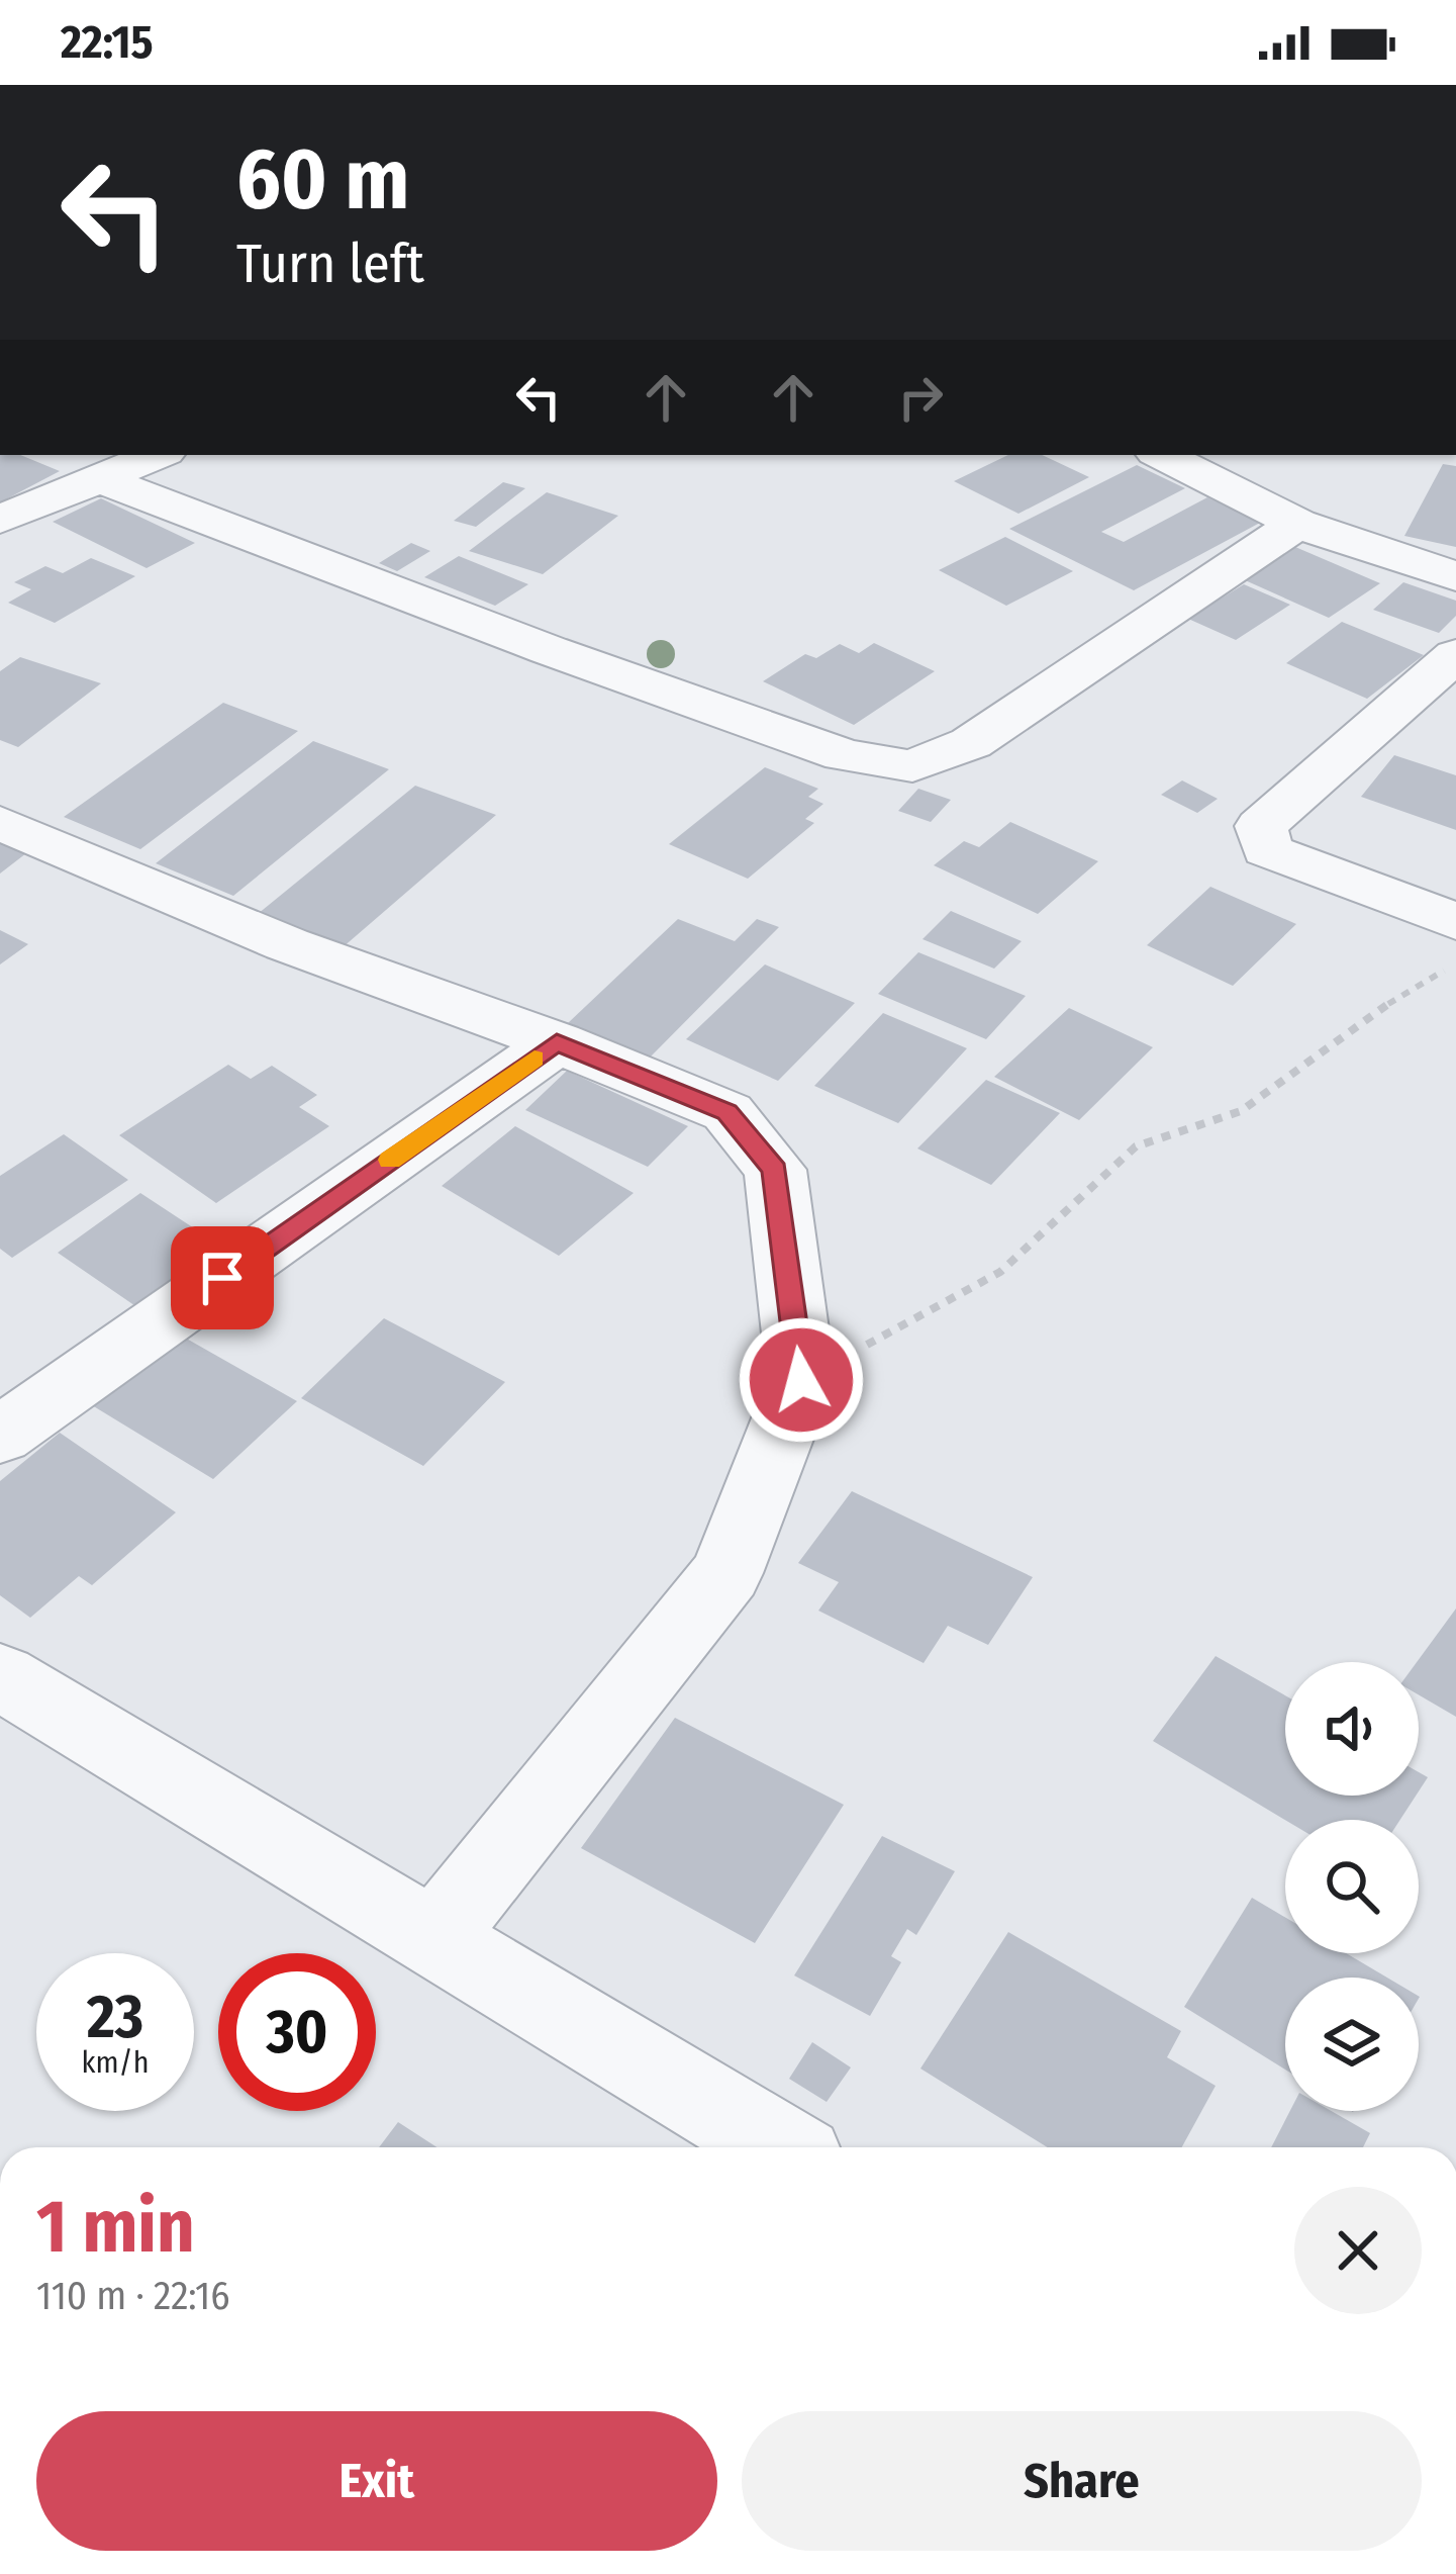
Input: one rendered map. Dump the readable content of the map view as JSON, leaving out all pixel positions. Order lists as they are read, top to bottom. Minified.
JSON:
{"page":{"status":"22:15","turn":["60 m","Turn left"],"speed":"23 km/h","limit":"30","heading":["1 min","110 m · 22:16"],"buttons":["Exit","Share"]}}
